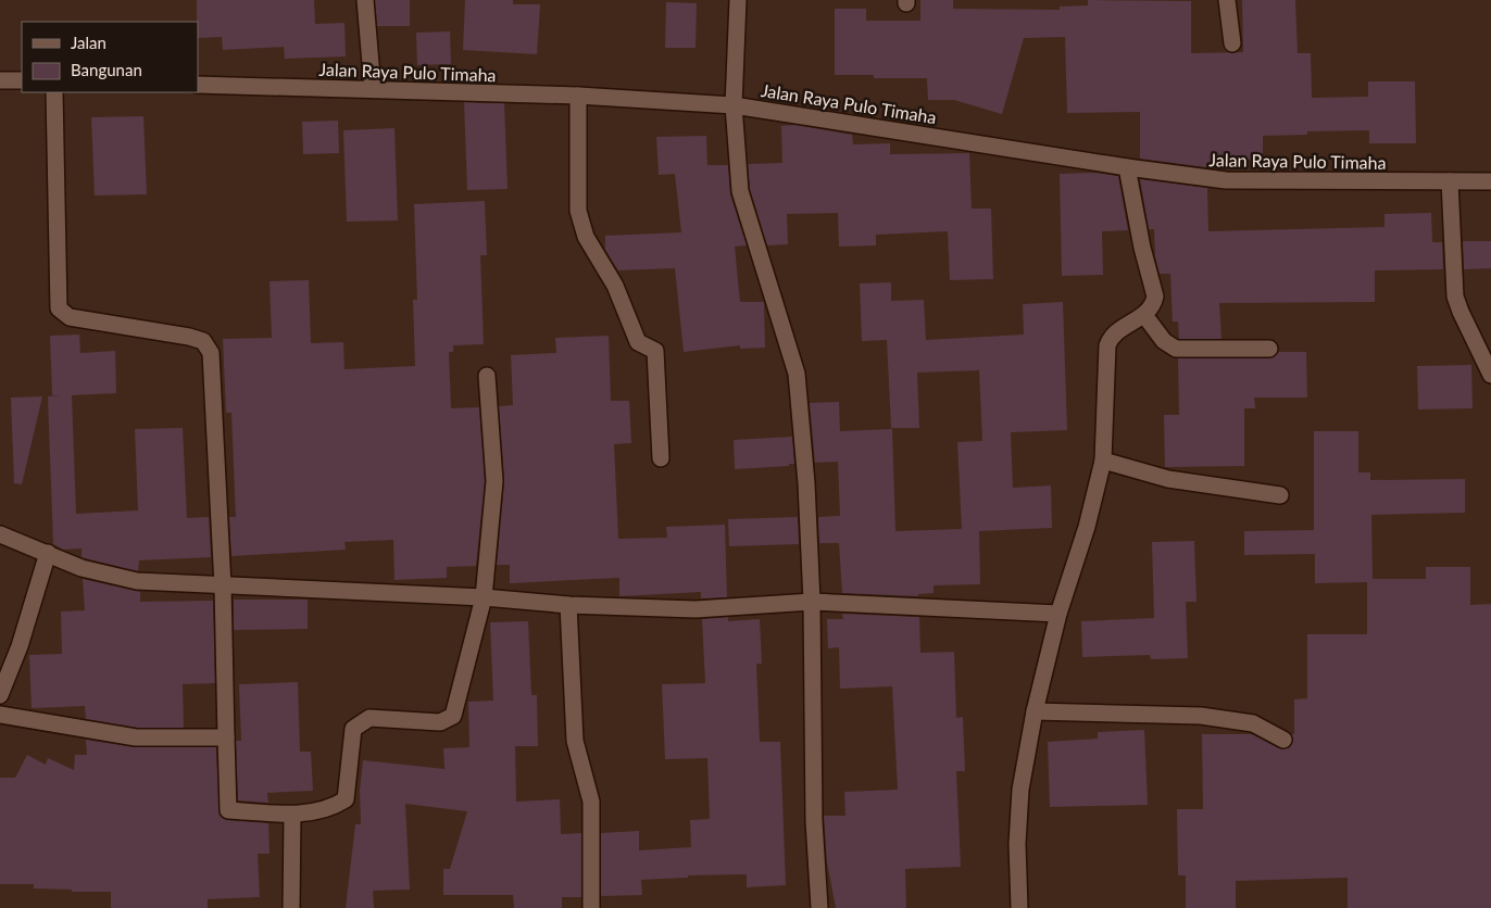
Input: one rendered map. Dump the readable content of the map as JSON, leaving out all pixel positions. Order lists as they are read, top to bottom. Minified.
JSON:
{"streets":{"street":["Jalan Raya Pulo Timaha"]},"legend":["Jalan","Bangunan"]}
